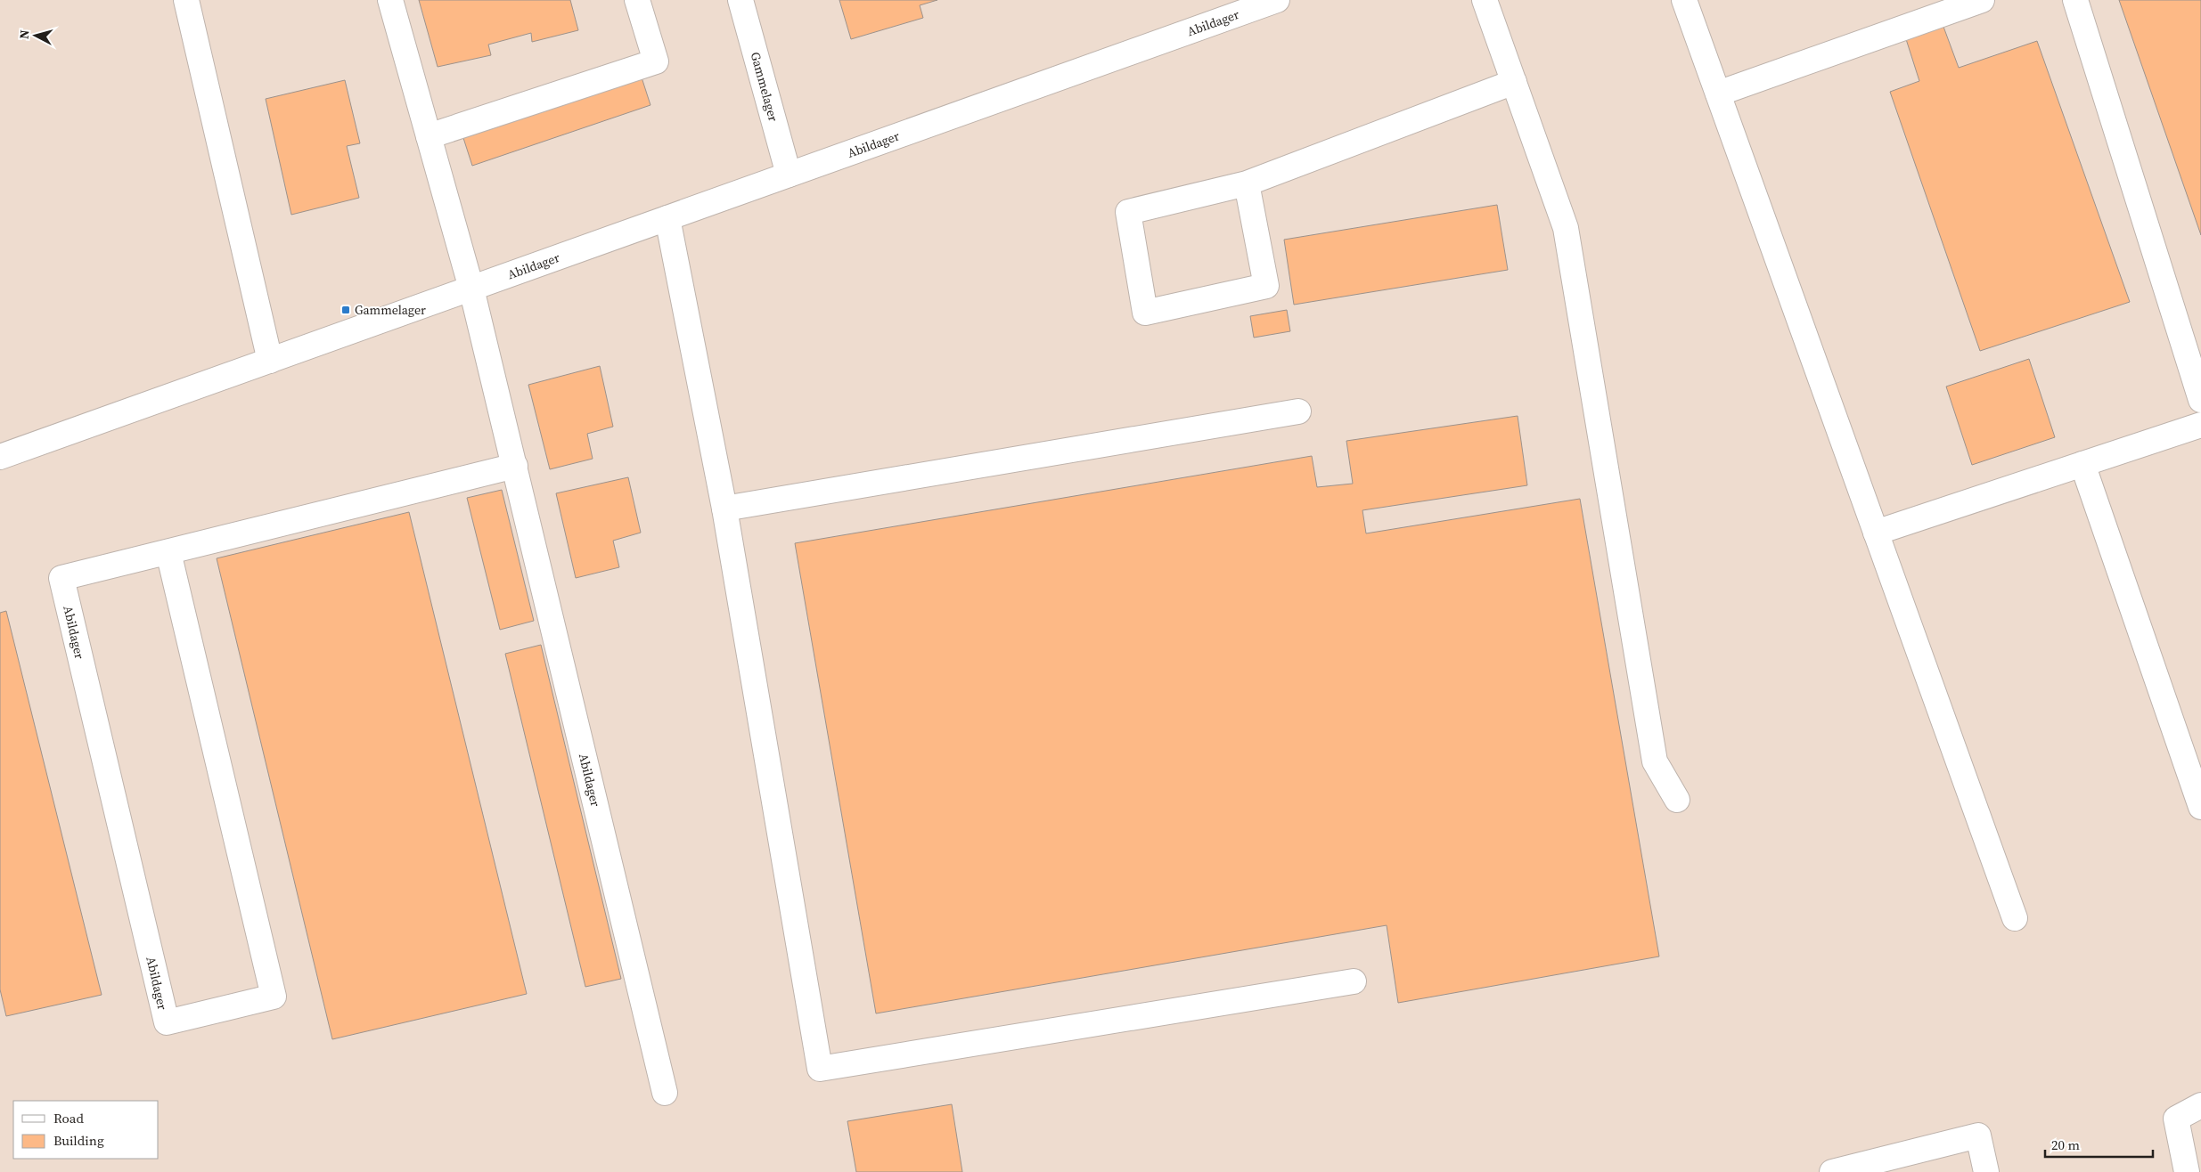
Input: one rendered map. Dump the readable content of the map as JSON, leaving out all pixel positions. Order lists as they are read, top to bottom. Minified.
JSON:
{"streets":{"street":["Abildager","Gammelager"]},"crossings":[["Abildager","Gammelager"]],"places":{"transit":["Gammelager"]},"legend":["Road","Building"],"scale_bar":"20 m","north":"left"}
